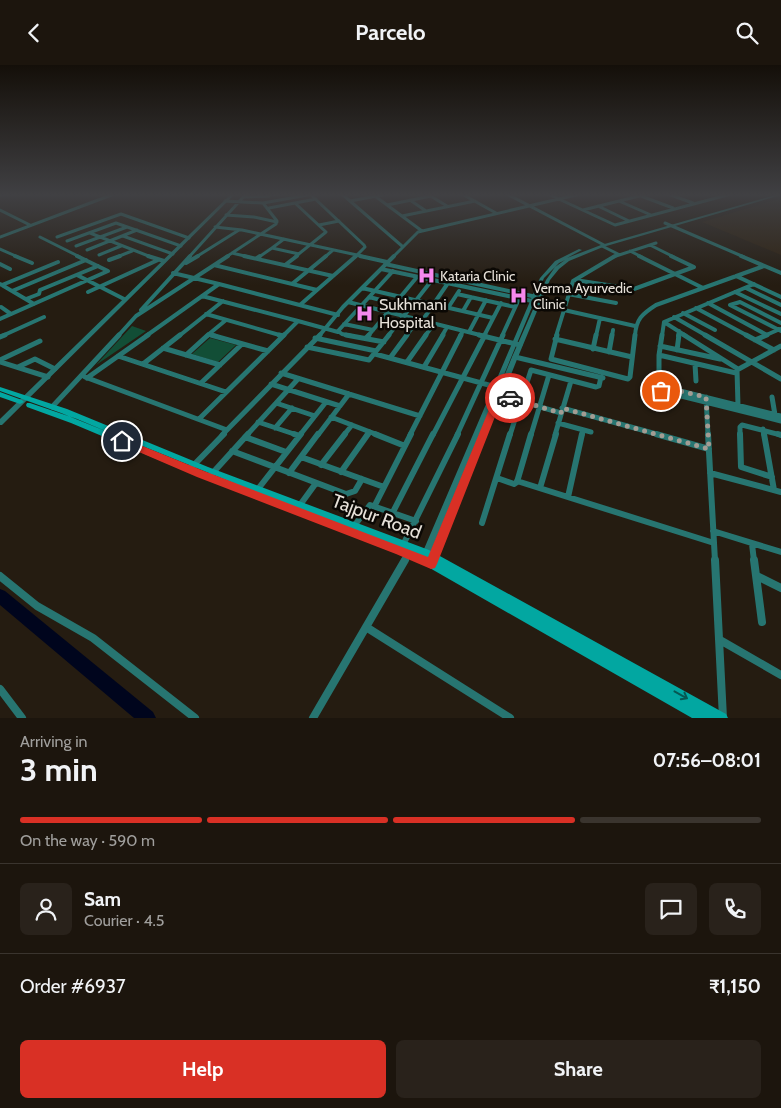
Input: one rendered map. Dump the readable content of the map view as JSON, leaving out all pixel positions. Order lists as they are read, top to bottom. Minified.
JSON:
{"streets":{"main road":["Tajpur Road"]},"places":{"hospital":["Kataria Clinic","Verma Ayurvedic Clinic","Sukhmani Hospital"]},"page":{"header":"Parcelo","heading":["3 min","Arriving in","07:56–08:01"],"panel":["Sam","Courier · 4.5","Order #6937","₹1,150"],"bar":"On the way · 590 m","buttons":["Help","Share"]}}
